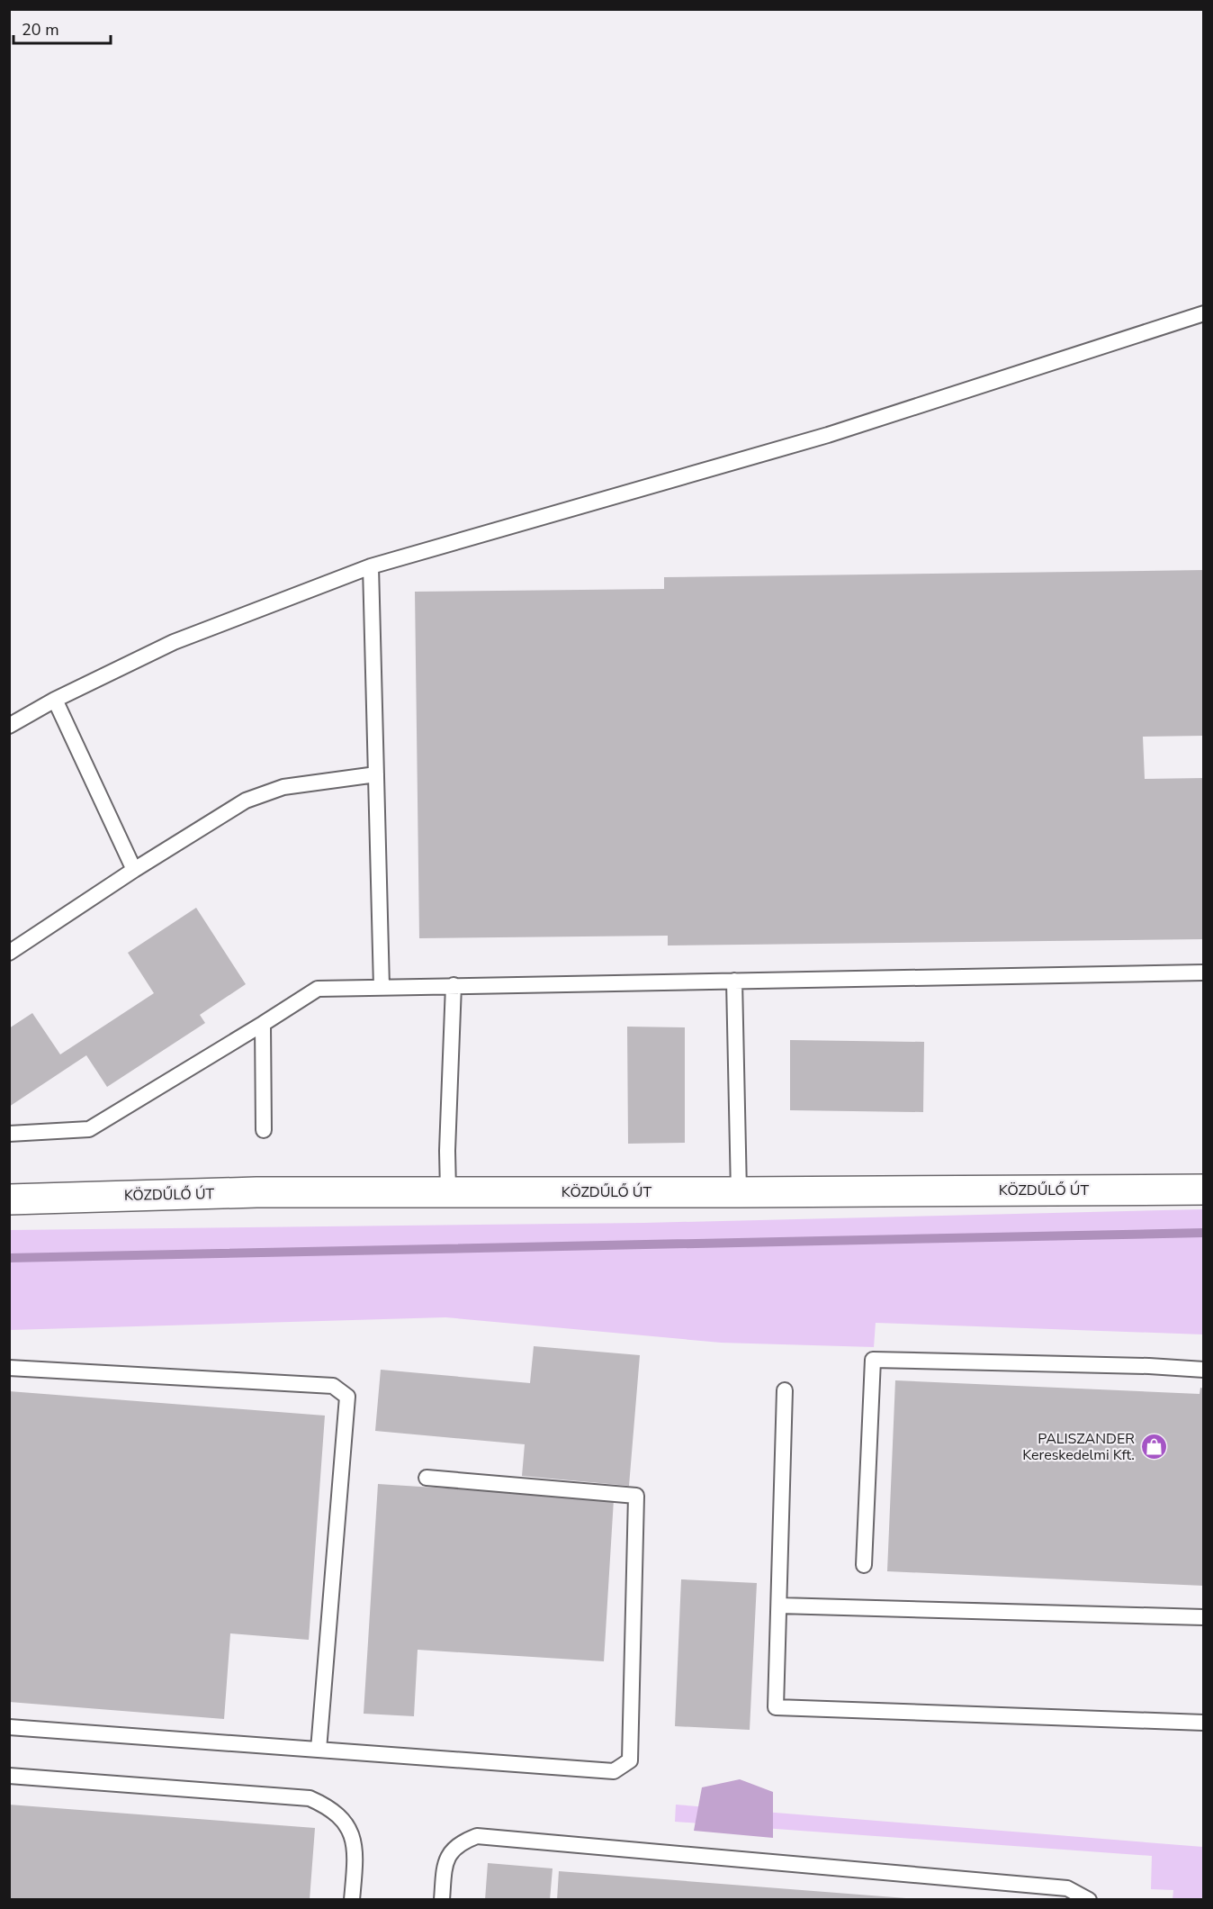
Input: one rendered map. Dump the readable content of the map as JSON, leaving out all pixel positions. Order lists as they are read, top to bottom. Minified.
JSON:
{"streets":{"street":["KÖZDŰLŐ ÚT"]},"places":{"shop":["PALISZANDER Kereskedelmi Kft."]},"scale_bar":"20 m"}
